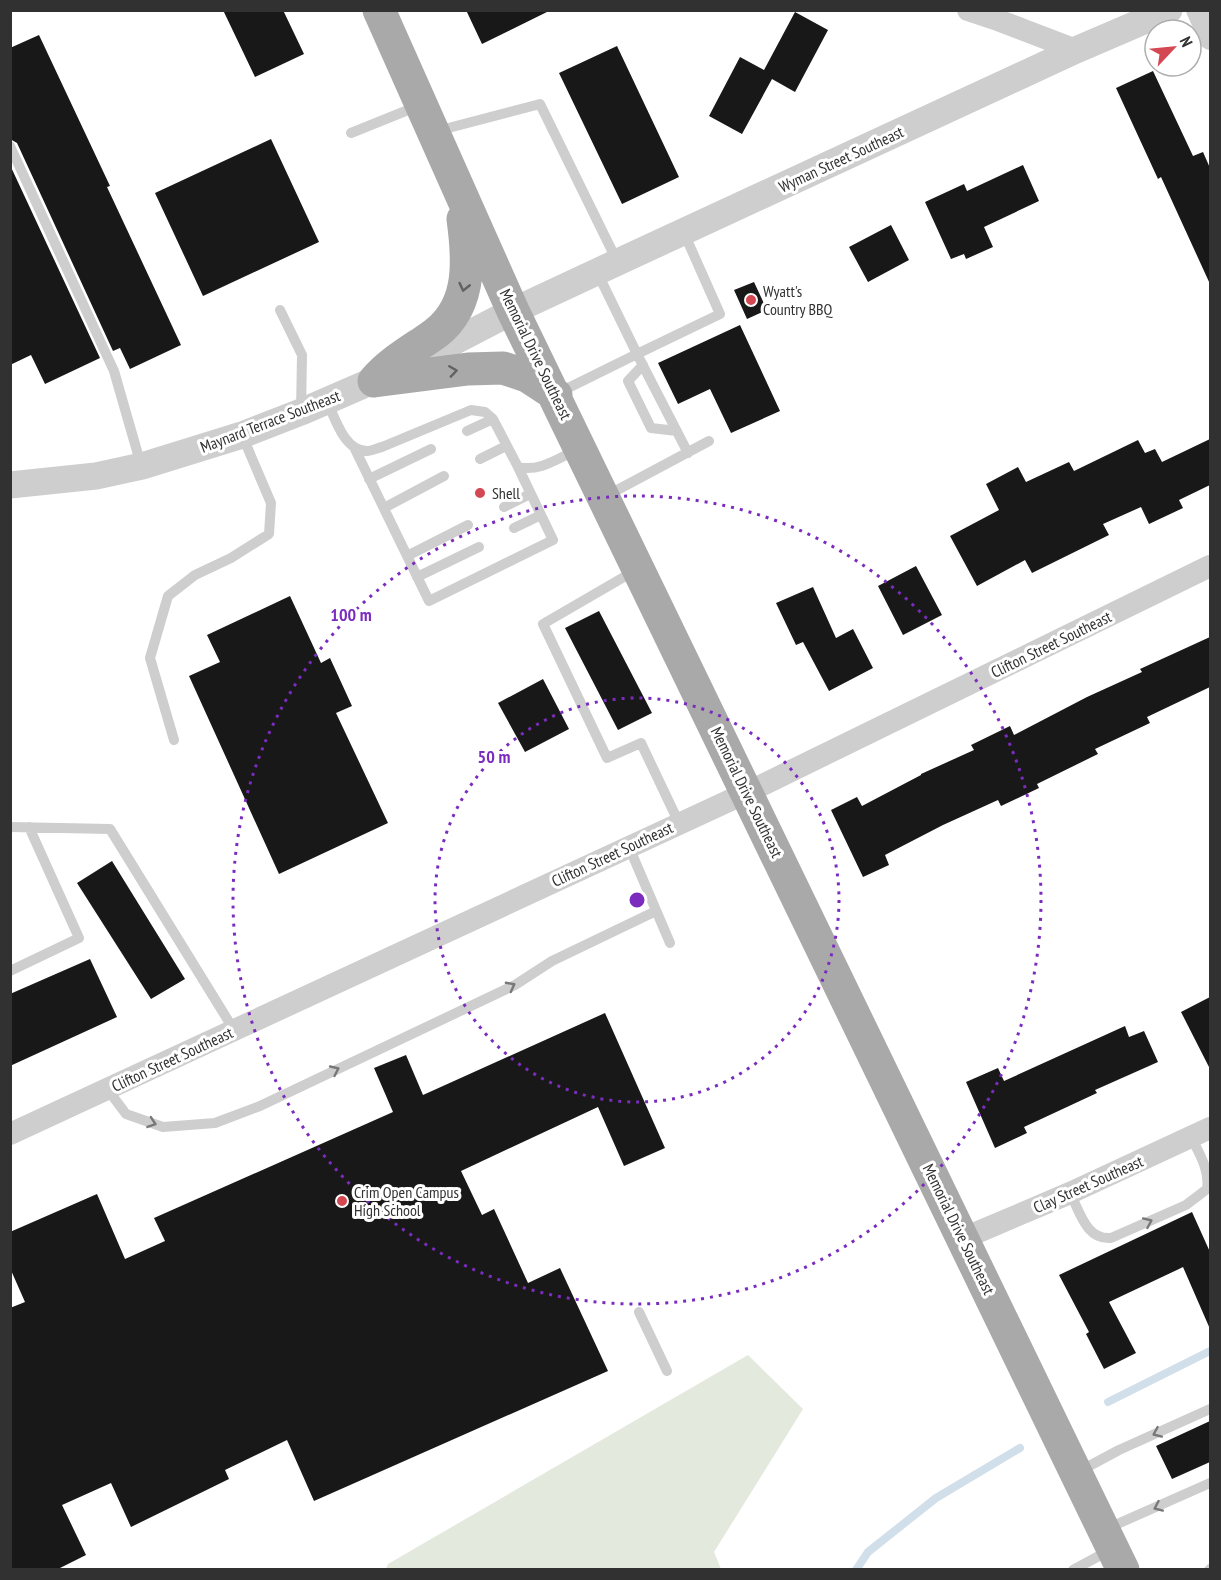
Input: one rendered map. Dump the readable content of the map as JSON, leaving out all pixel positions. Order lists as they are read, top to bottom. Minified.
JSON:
{"streets":{"main road":["Memorial Drive Southeast"],"street":["Wyman Street Southeast","Maynard Terrace Southeast","Clifton Street Southeast","Clay Street Southeast"]},"crossings":[["Wyman Street Southeast","Memorial Drive Southeast"],["Wyman Street Southeast","Maynard Terrace Southeast"],["Memorial Drive Southeast","Maynard Terrace Southeast"],["Memorial Drive Southeast","Clifton Street Southeast"],["Memorial Drive Southeast","Clay Street Southeast"]],"places":["Wyatt's Country BBQ","Shell","Crim Open Campus High School"],"north":"top right","rings":["100 m","50 m"]}
